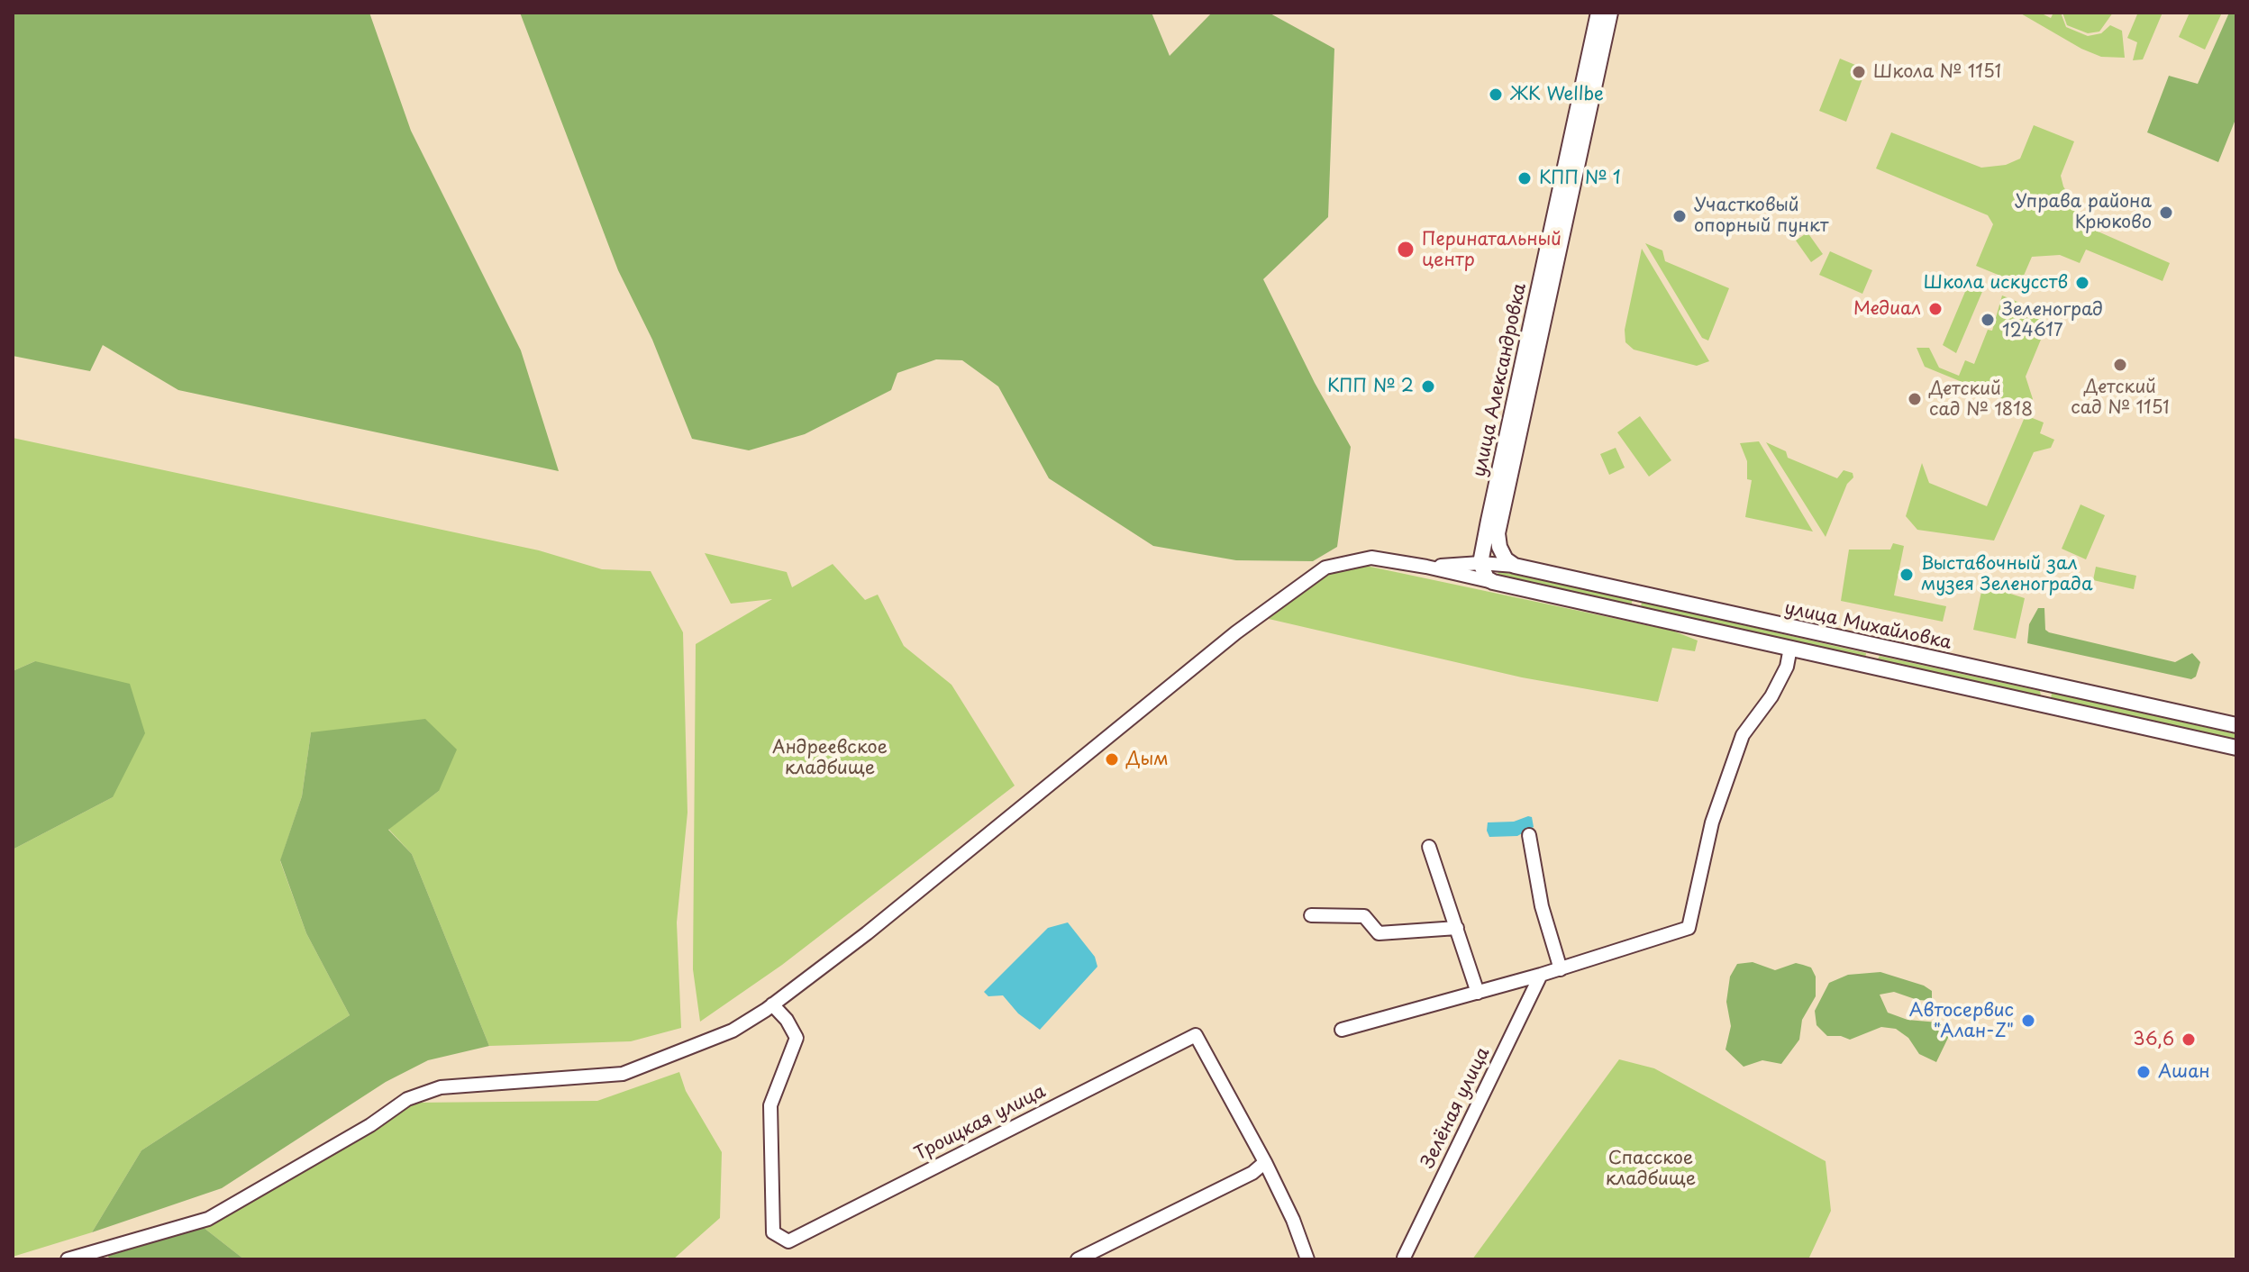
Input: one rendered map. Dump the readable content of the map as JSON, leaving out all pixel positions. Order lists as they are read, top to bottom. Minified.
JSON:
{"streets":{"main road":["улица Александровка","улица Михайловка"],"street":["Зелёная улица","Троицкая улица"]},"crossings":[["улица Александровка","улица Михайловка"]],"parks":["Андреевское кладбище","Спасское кладбище"],"places":["Школа № 1151","ЖК Wellbe","КПП № 1","Управа района Крюково","Участковый опорный пункт","Перинатальный центр","Школа искусств","Медиал","Зеленоград 124617","Детский сад № 1151","КПП № 2","Детский сад № 1818","Выставочный зал музея Зеленограда","Дым","Автосервис \"Алан-Z\"","36,6","Ашан"]}
